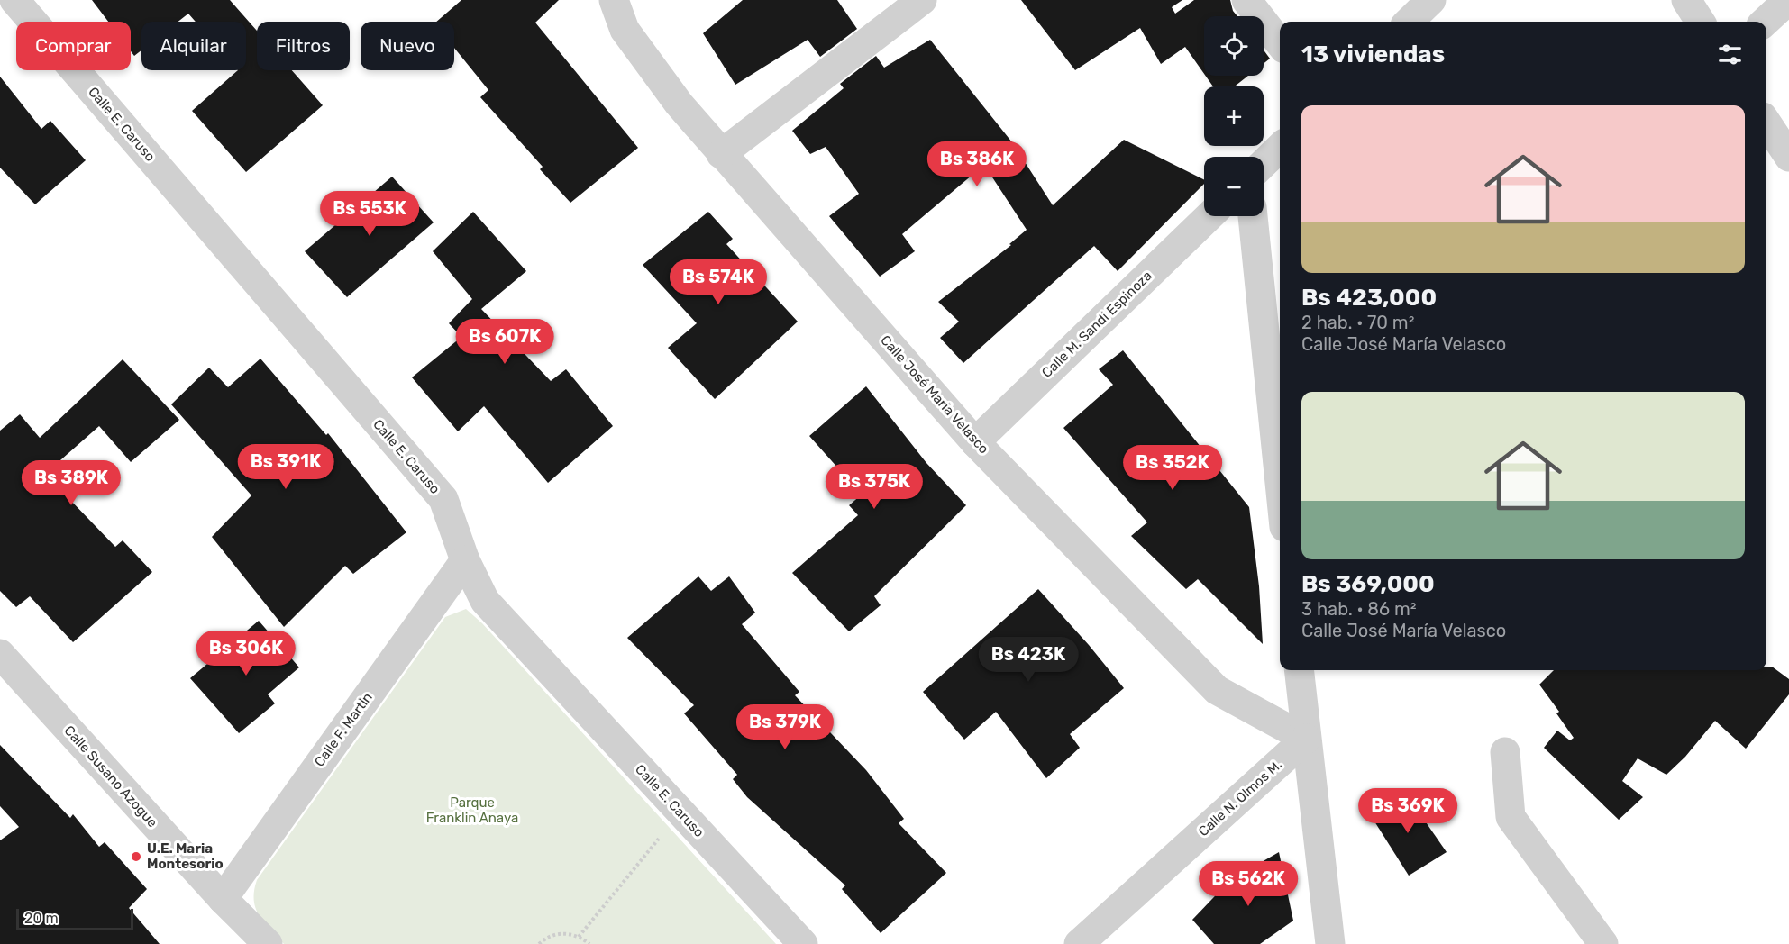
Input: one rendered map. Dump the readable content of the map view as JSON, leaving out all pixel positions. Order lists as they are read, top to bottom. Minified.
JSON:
{"streets":{"street":["Calle E. Caruso","Calle M. Sandi Espinoza","Calle José María Velasco","Calle F. Martin","Calle Susano Azogue","Calle N. Olmos M."]},"crossings":[["Calle E. Caruso","Calle F. Martin"],["Calle M. Sandi Espinoza","Calle José María Velasco"],["Calle José María Velasco","Calle N. Olmos M."],["Calle F. Martin","Calle Susano Azogue"]],"parks":["Parque Franklin Anaya"],"places":["U.E. Maria Montesorio"],"scale_bar":"20 m","page":{"map_buttons":["+","−"],"chip":["Comprar","Alquilar","Filtros","Nuevo"],"heading":"13 viviendas","list":[{"name":"Bs 423,000","note":"2 hab. · 70 m² · Calle José María Velasco"},{"name":"Bs 369,000","note":"3 hab. · 86 m² · Calle José María Velasco"}],"price":["Bs 386K","Bs 553K","Bs 574K","Bs 607K","Bs 391K","Bs 352K","Bs 389K","Bs 375K","Bs 306K","Bs 423K","Bs 379K","Bs 369K","Bs 562K"],"scale":"20 m"}}
